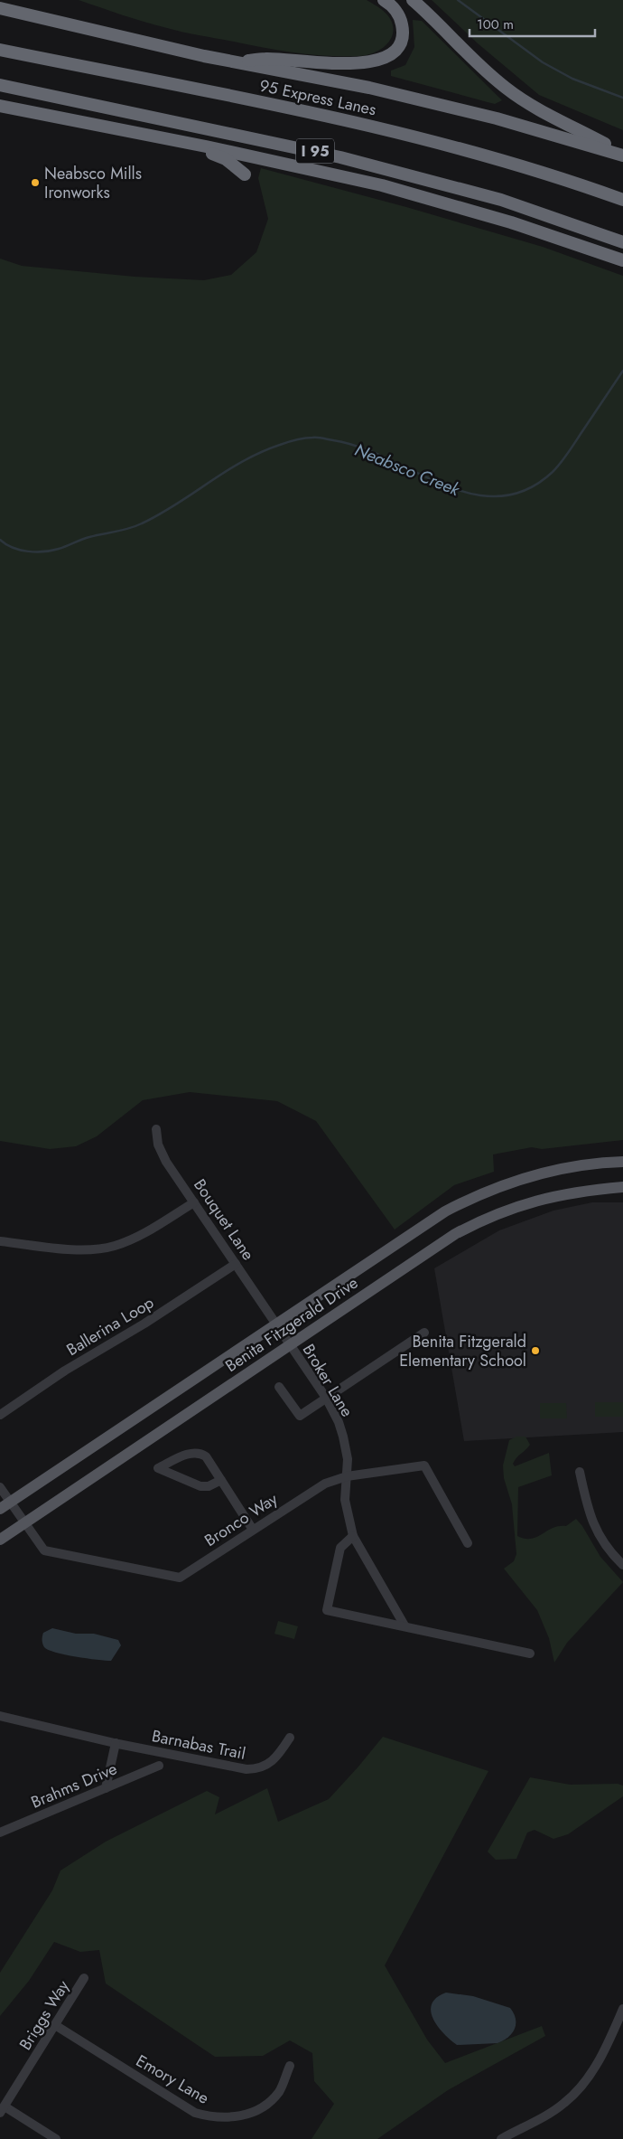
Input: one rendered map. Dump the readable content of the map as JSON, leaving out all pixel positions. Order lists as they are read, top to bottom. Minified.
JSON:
{"streets":{"highway":["95 Express Lanes","I 95"],"main road":["Benita Fitzgerald Drive"],"street":["Bouquet Lane","Ballerina Loop","Broker Lane","Bronco Way","Barnabas Trail","Brahms Drive","Briggs Way","Emory Lane"]},"crossings":[["Bouquet Lane","Benita Fitzgerald Drive"],["Bouquet Lane","Ballerina Loop"],["Bouquet Lane","Broker Lane"],["Benita Fitzgerald Drive","Broker Lane"],["Benita Fitzgerald Drive","Bronco Way"],["Broker Lane","Bronco Way"],["Briggs Way","Emory Lane"]],"water":["Neabsco Creek"],"places":["Neabsco Mills Ironworks","Benita Fitzgerald Elementary School"],"scale_bar":"100 m"}
